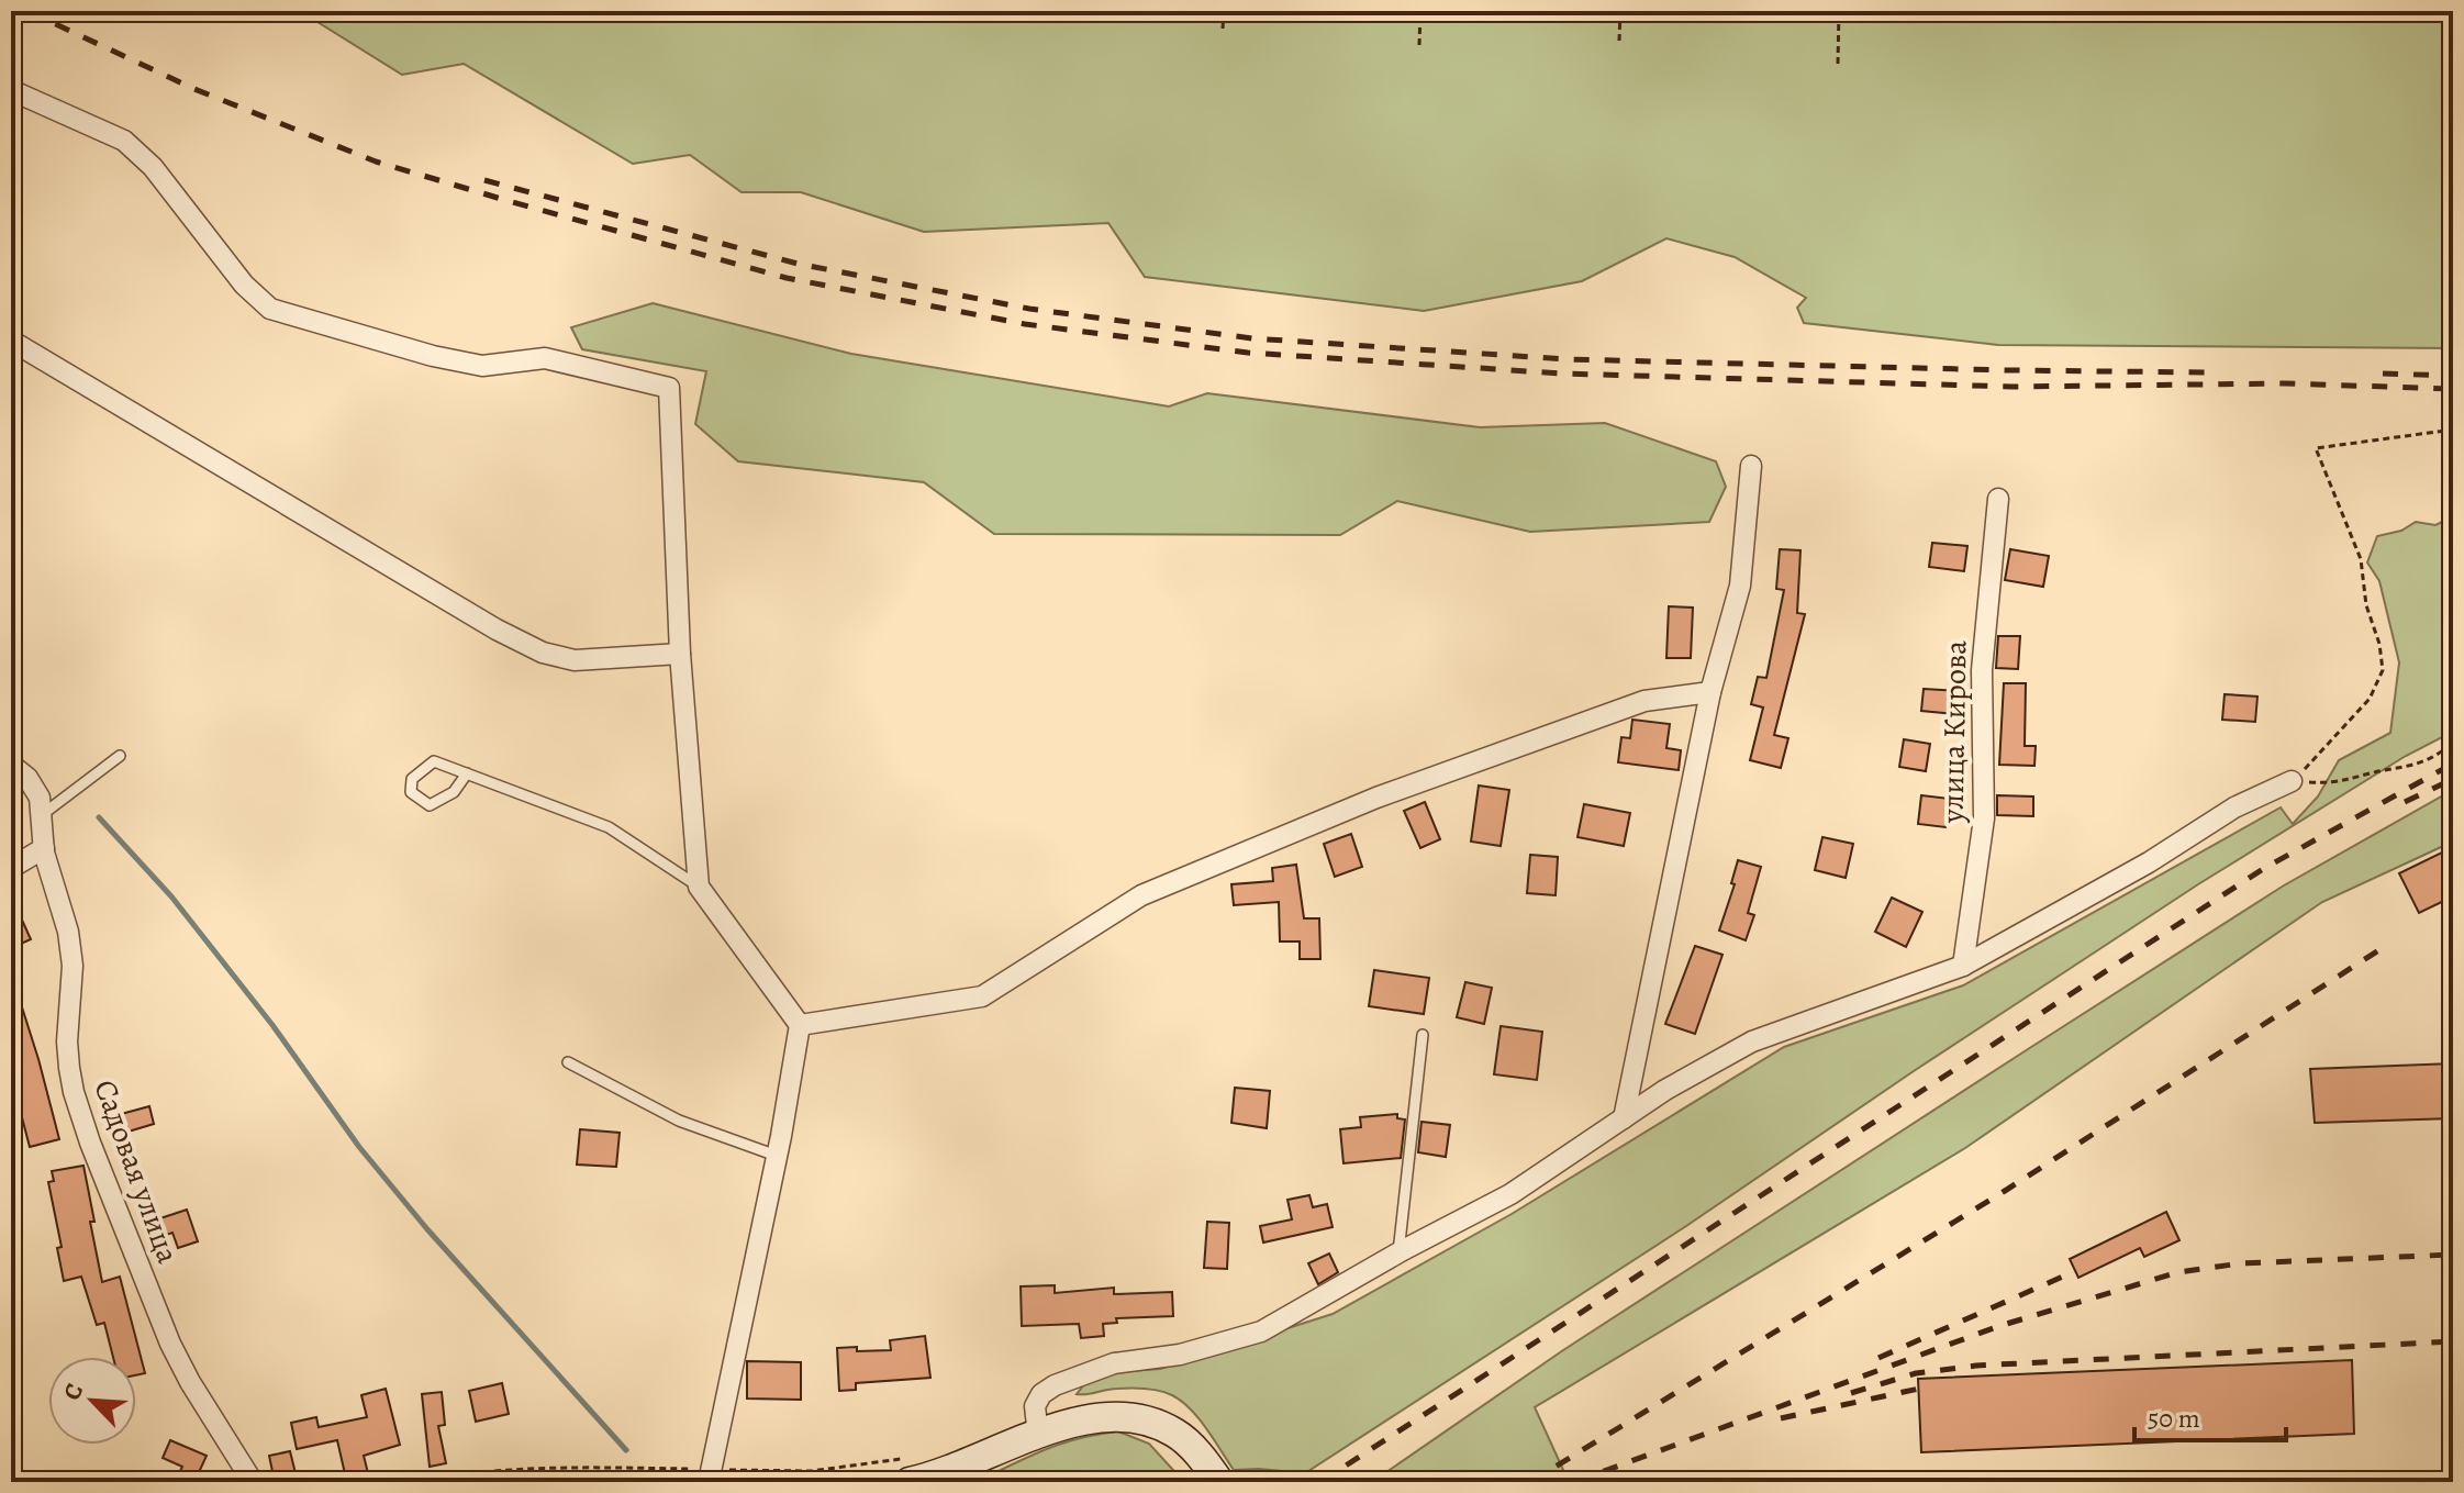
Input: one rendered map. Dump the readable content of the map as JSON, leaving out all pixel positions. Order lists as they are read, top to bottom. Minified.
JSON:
{"streets":{"street":["улица Кирова","Садовая улица"]},"scale_bar":"50 m","north":"top left"}
